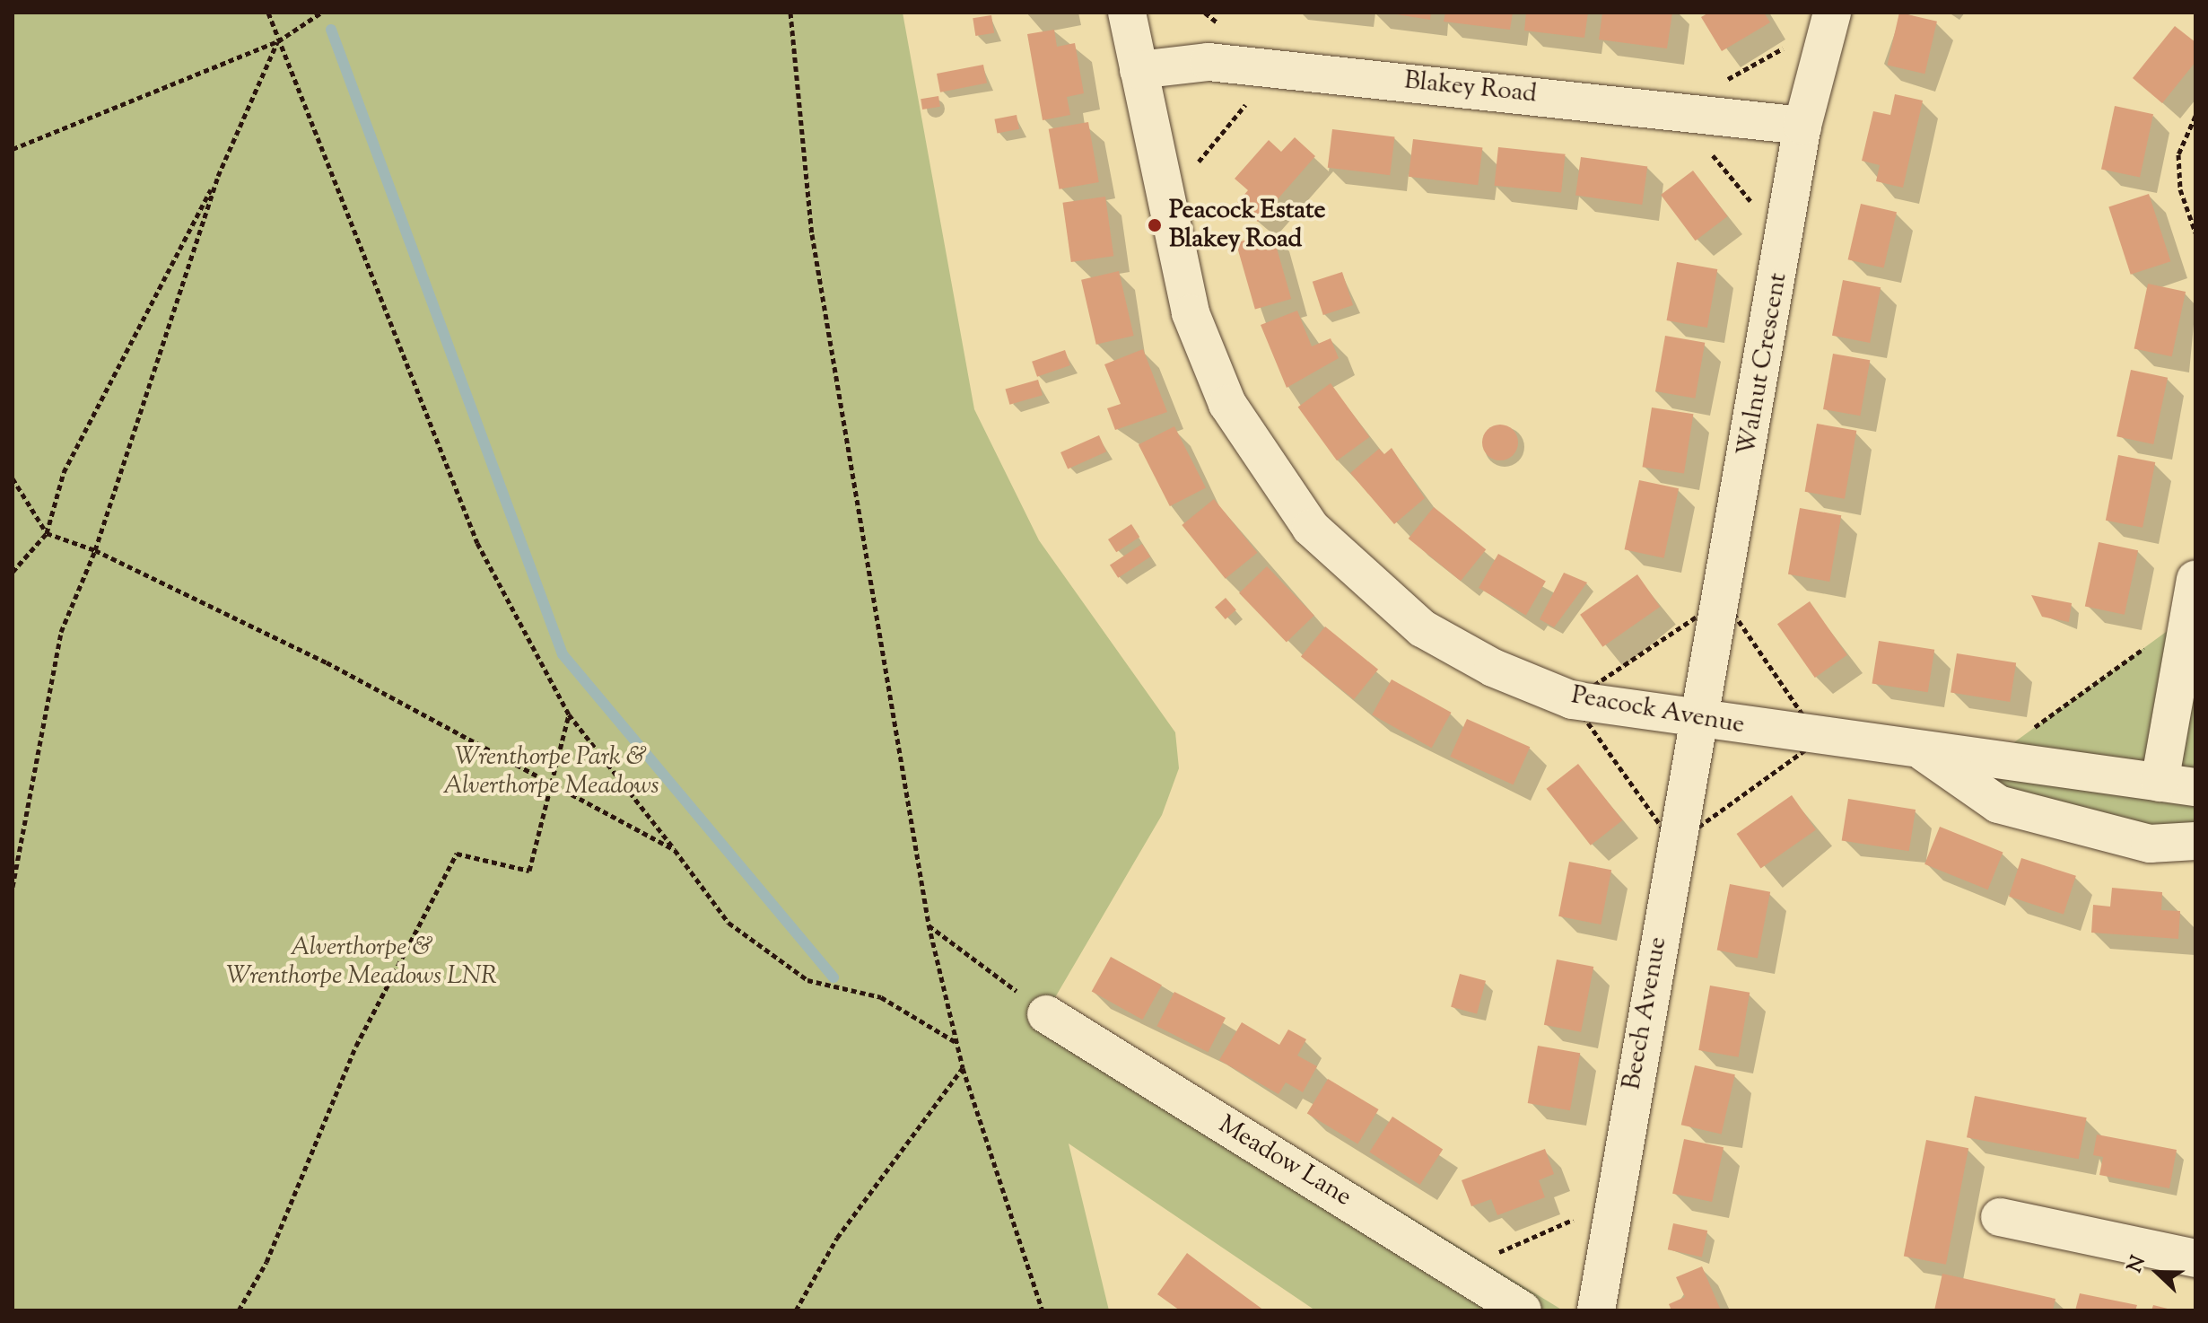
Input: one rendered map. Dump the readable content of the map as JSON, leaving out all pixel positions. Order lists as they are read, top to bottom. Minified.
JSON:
{"streets":{"street":["Blakey Road","Walnut Crescent","Peacock Avenue","Beech Avenue","Meadow Lane"]},"crossings":[["Blakey Road","Walnut Crescent"],["Blakey Road","Peacock Avenue"],["Walnut Crescent","Peacock Avenue"],["Walnut Crescent","Beech Avenue"],["Peacock Avenue","Beech Avenue"]],"parks":["Wrenthorpe Park & Alverthorpe Meadows","Alverthorpe & Wrenthorpe Meadows LNR"],"places":["Peacock Estate Blakey Road"],"north":"left"}
